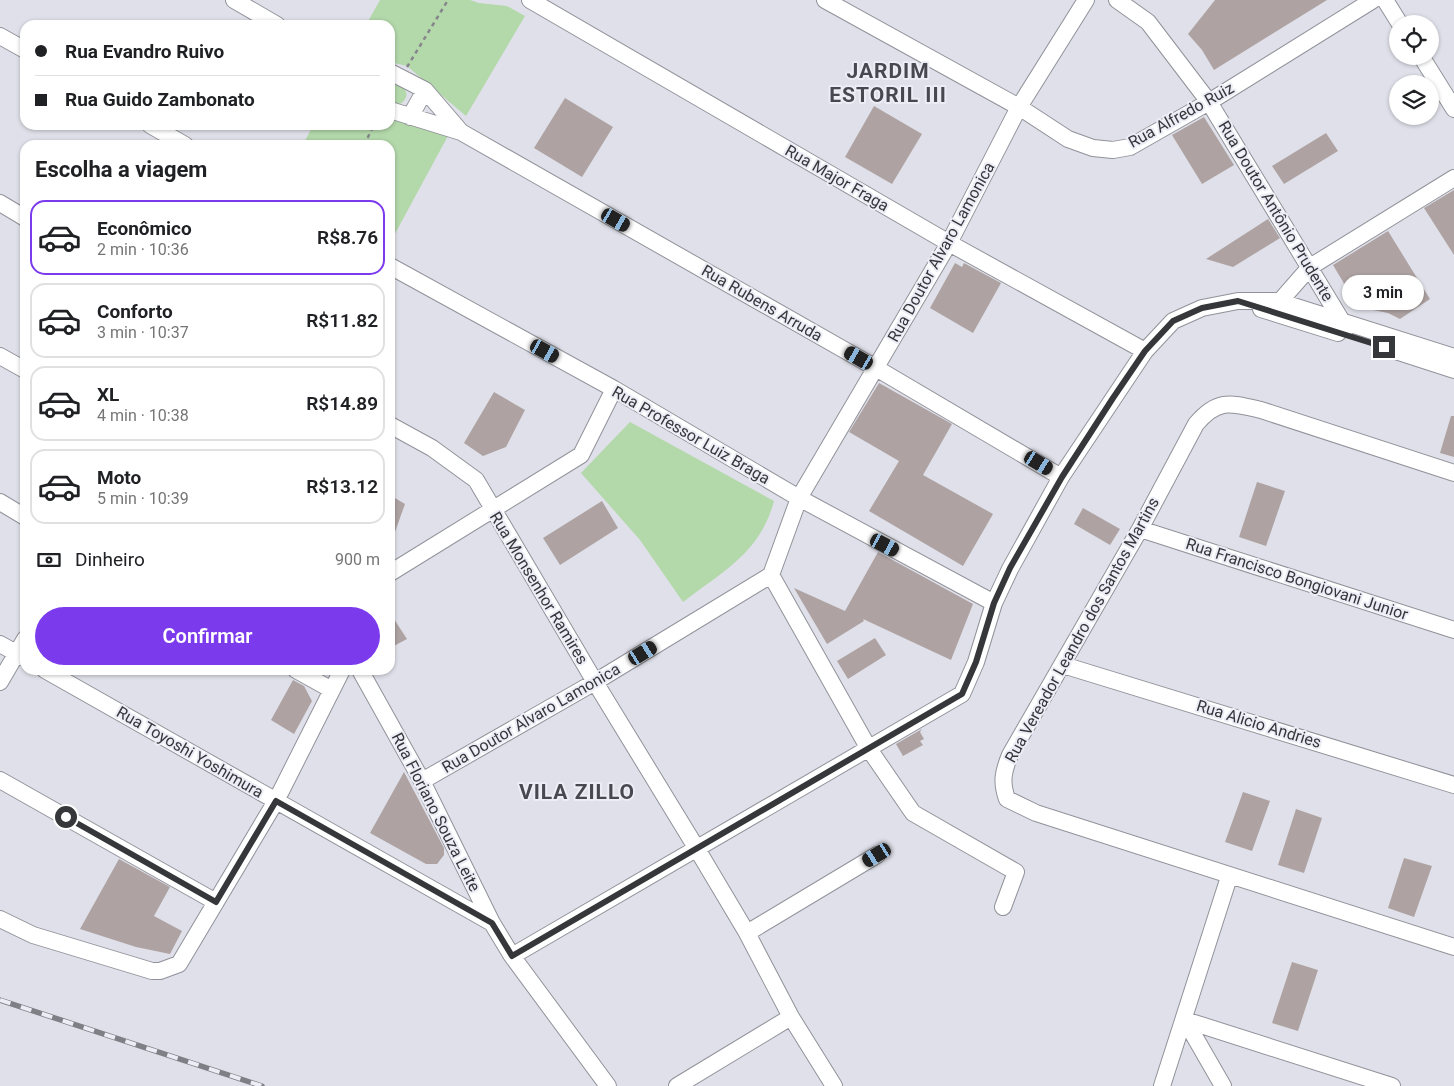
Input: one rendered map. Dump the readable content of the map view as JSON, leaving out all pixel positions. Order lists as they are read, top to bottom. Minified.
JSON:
{"streets":{"street":["Rua Alfredo Ruiz","Rua Major Fraga","Rua Doutor Antônio Prudente","Rua Doutor Alvaro Lamonica","Rua Rubens Arruda","Rua Professor Luiz Braga","Rua Francisco Bongiovani Junior","Rua Monsenhor Ramires","Rua Vereador Leandro dos Santos Martins","Rua Alicio Andries","Rua Toyoshi Yoshimura","Rua Floriano Souza Leite"]},"crossings":[["Rua Alfredo Ruiz","Rua Doutor Antônio Prudente"],["Rua Alfredo Ruiz","Rua Doutor Alvaro Lamonica"],["Rua Major Fraga","Rua Doutor Alvaro Lamonica"],["Rua Doutor Alvaro Lamonica","Rua Rubens Arruda"],["Rua Doutor Alvaro Lamonica","Rua Professor Luiz Braga"],["Rua Doutor Alvaro Lamonica","Rua Monsenhor Ramires"],["Rua Doutor Alvaro Lamonica","Rua Floriano Souza Leite"],["Rua Francisco Bongiovani Junior","Rua Vereador Leandro dos Santos Martins"],["Rua Vereador Leandro dos Santos Martins","Rua Alicio Andries"],["Rua Toyoshi Yoshimura","Rua Floriano Souza Leite"]],"districts":["JARDIM ESTORIL III","VILA ZILLO"],"page":{"banner":["Rua Evandro Ruivo","Rua Guido Zambonato"],"heading":"Escolha a viagem","list":[{"name":"Econômico","note":"2 min · 10:36","value":"R$8.76"},{"name":"Conforto","note":"3 min · 10:37","value":"R$11.82"},{"name":"XL","note":"4 min · 10:38","value":"R$14.89"},{"name":"Moto","note":"5 min · 10:39","value":"R$13.12"}],"bubble":"3 min","pay":["Dinheiro","900 m"],"buttons":"Confirmar"}}
